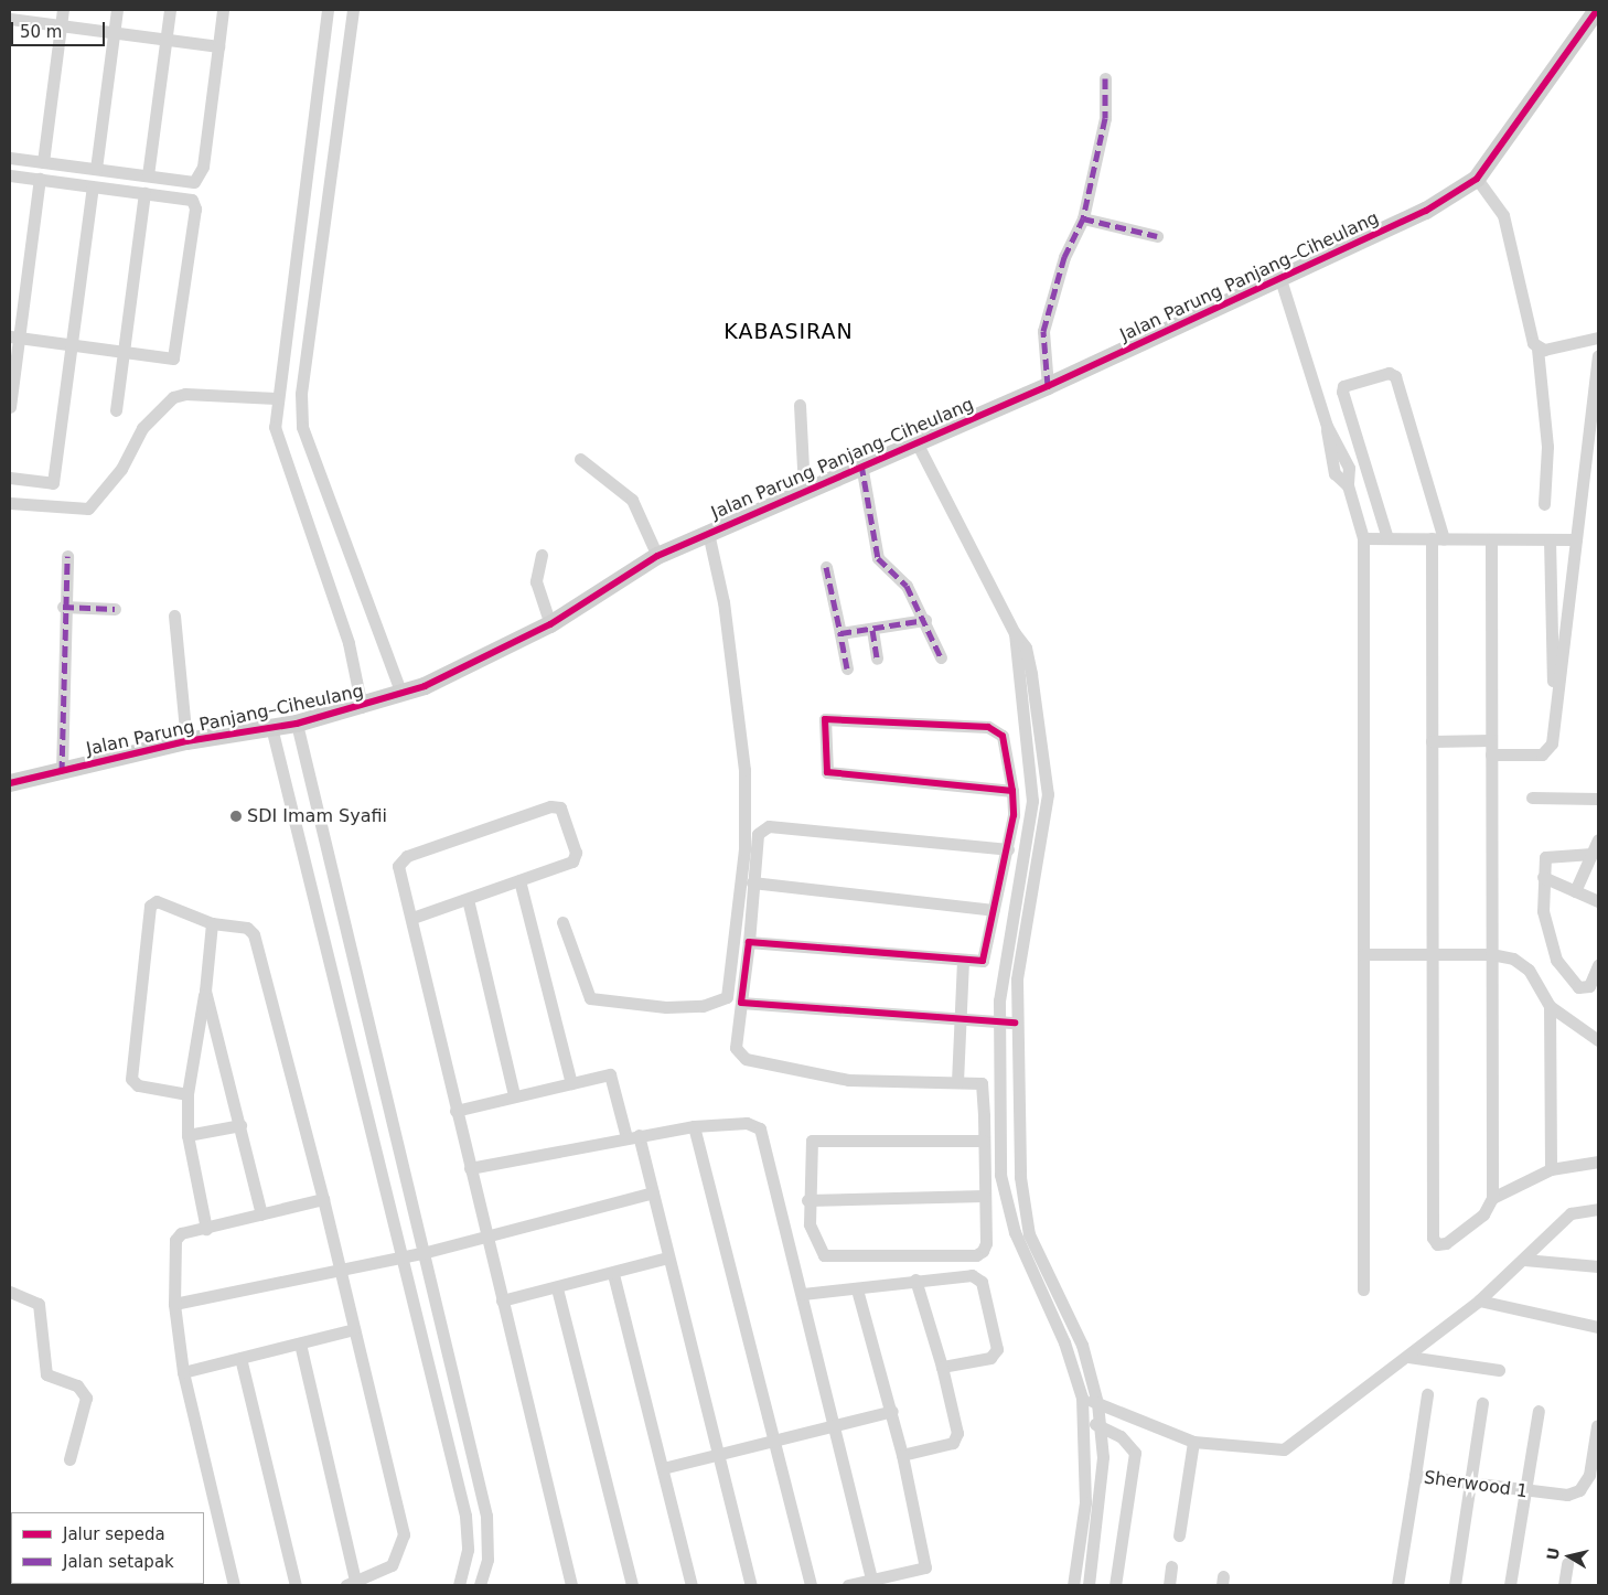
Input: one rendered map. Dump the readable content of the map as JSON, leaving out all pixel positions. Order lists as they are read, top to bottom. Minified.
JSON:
{"streets":{"street":["Jalan Parung Panjang–Ciheulang","Sherwood 1"]},"districts":["KABASIRAN"],"places":["SDI Imam Syafii"],"legend":["Jalur sepeda","Jalan setapak"],"scale_bar":"50 m","north":"left"}
